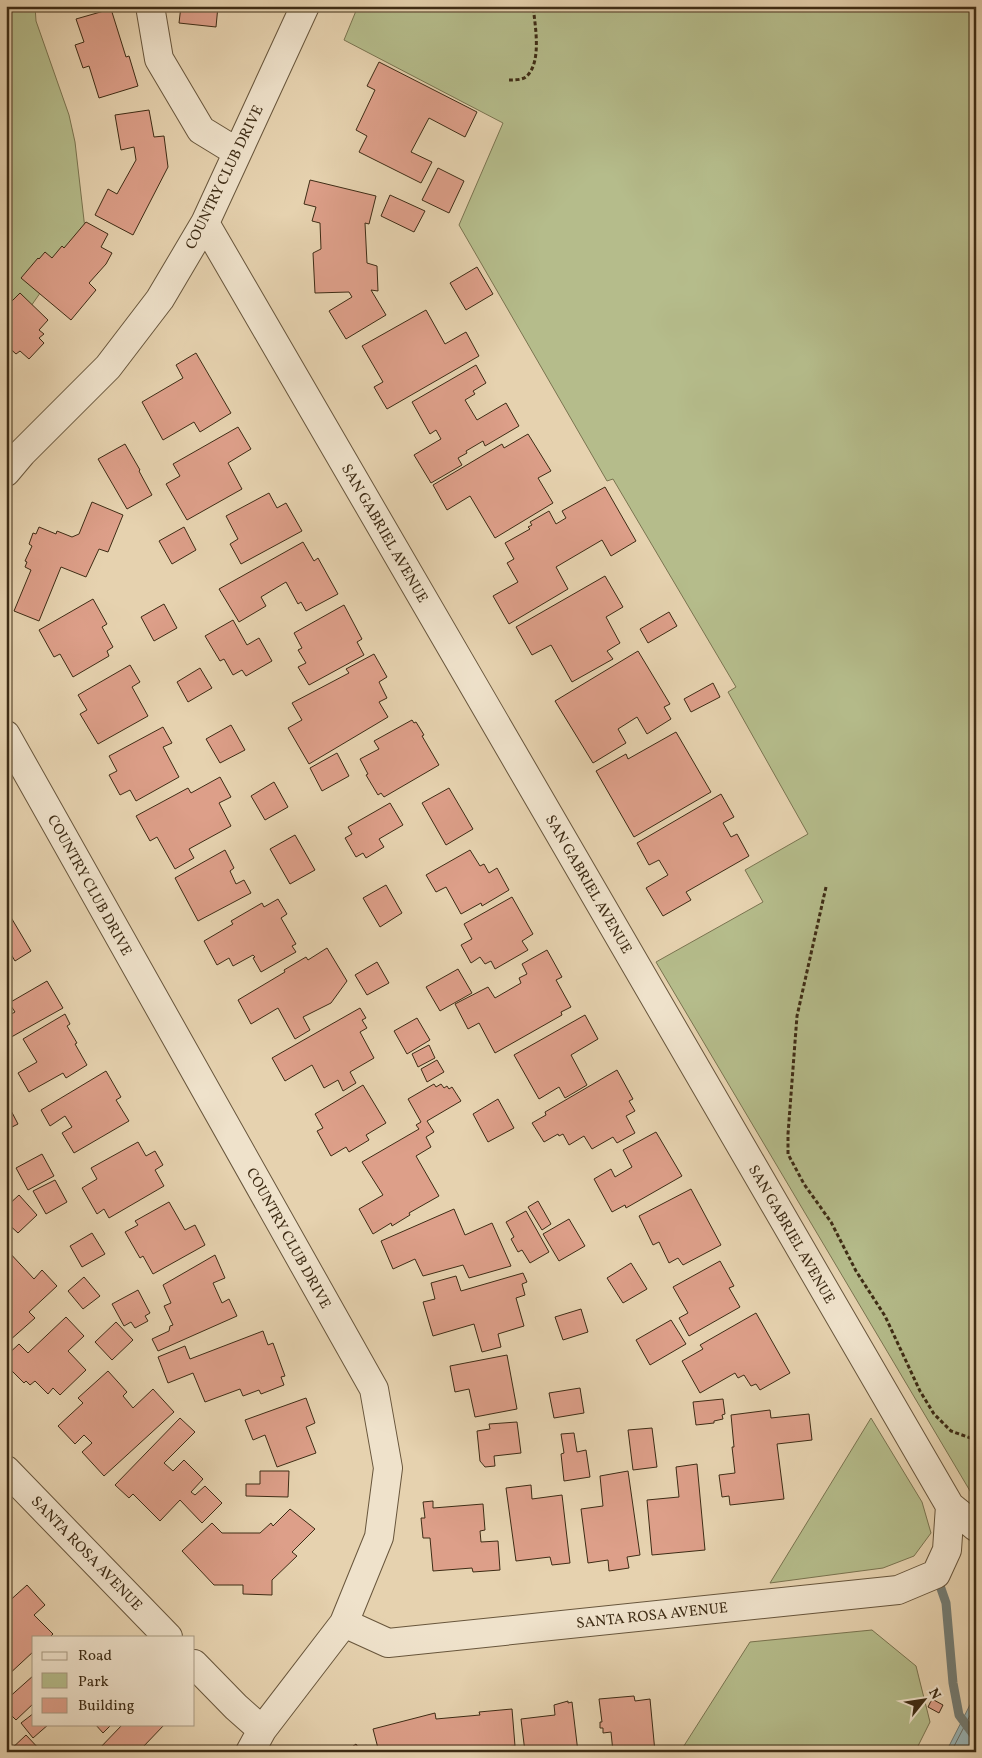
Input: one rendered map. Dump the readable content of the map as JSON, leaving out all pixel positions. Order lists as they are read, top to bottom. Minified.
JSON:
{"streets":{"street":["COUNTRY CLUB DRIVE","SAN GABRIEL AVENUE","SANTA ROSA AVENUE"]},"crossings":[["COUNTRY CLUB DRIVE","SAN GABRIEL AVENUE"],["COUNTRY CLUB DRIVE","SANTA ROSA AVENUE"],["SAN GABRIEL AVENUE","SANTA ROSA AVENUE"]],"legend":["Road","Park","Building"],"north":"top right"}
